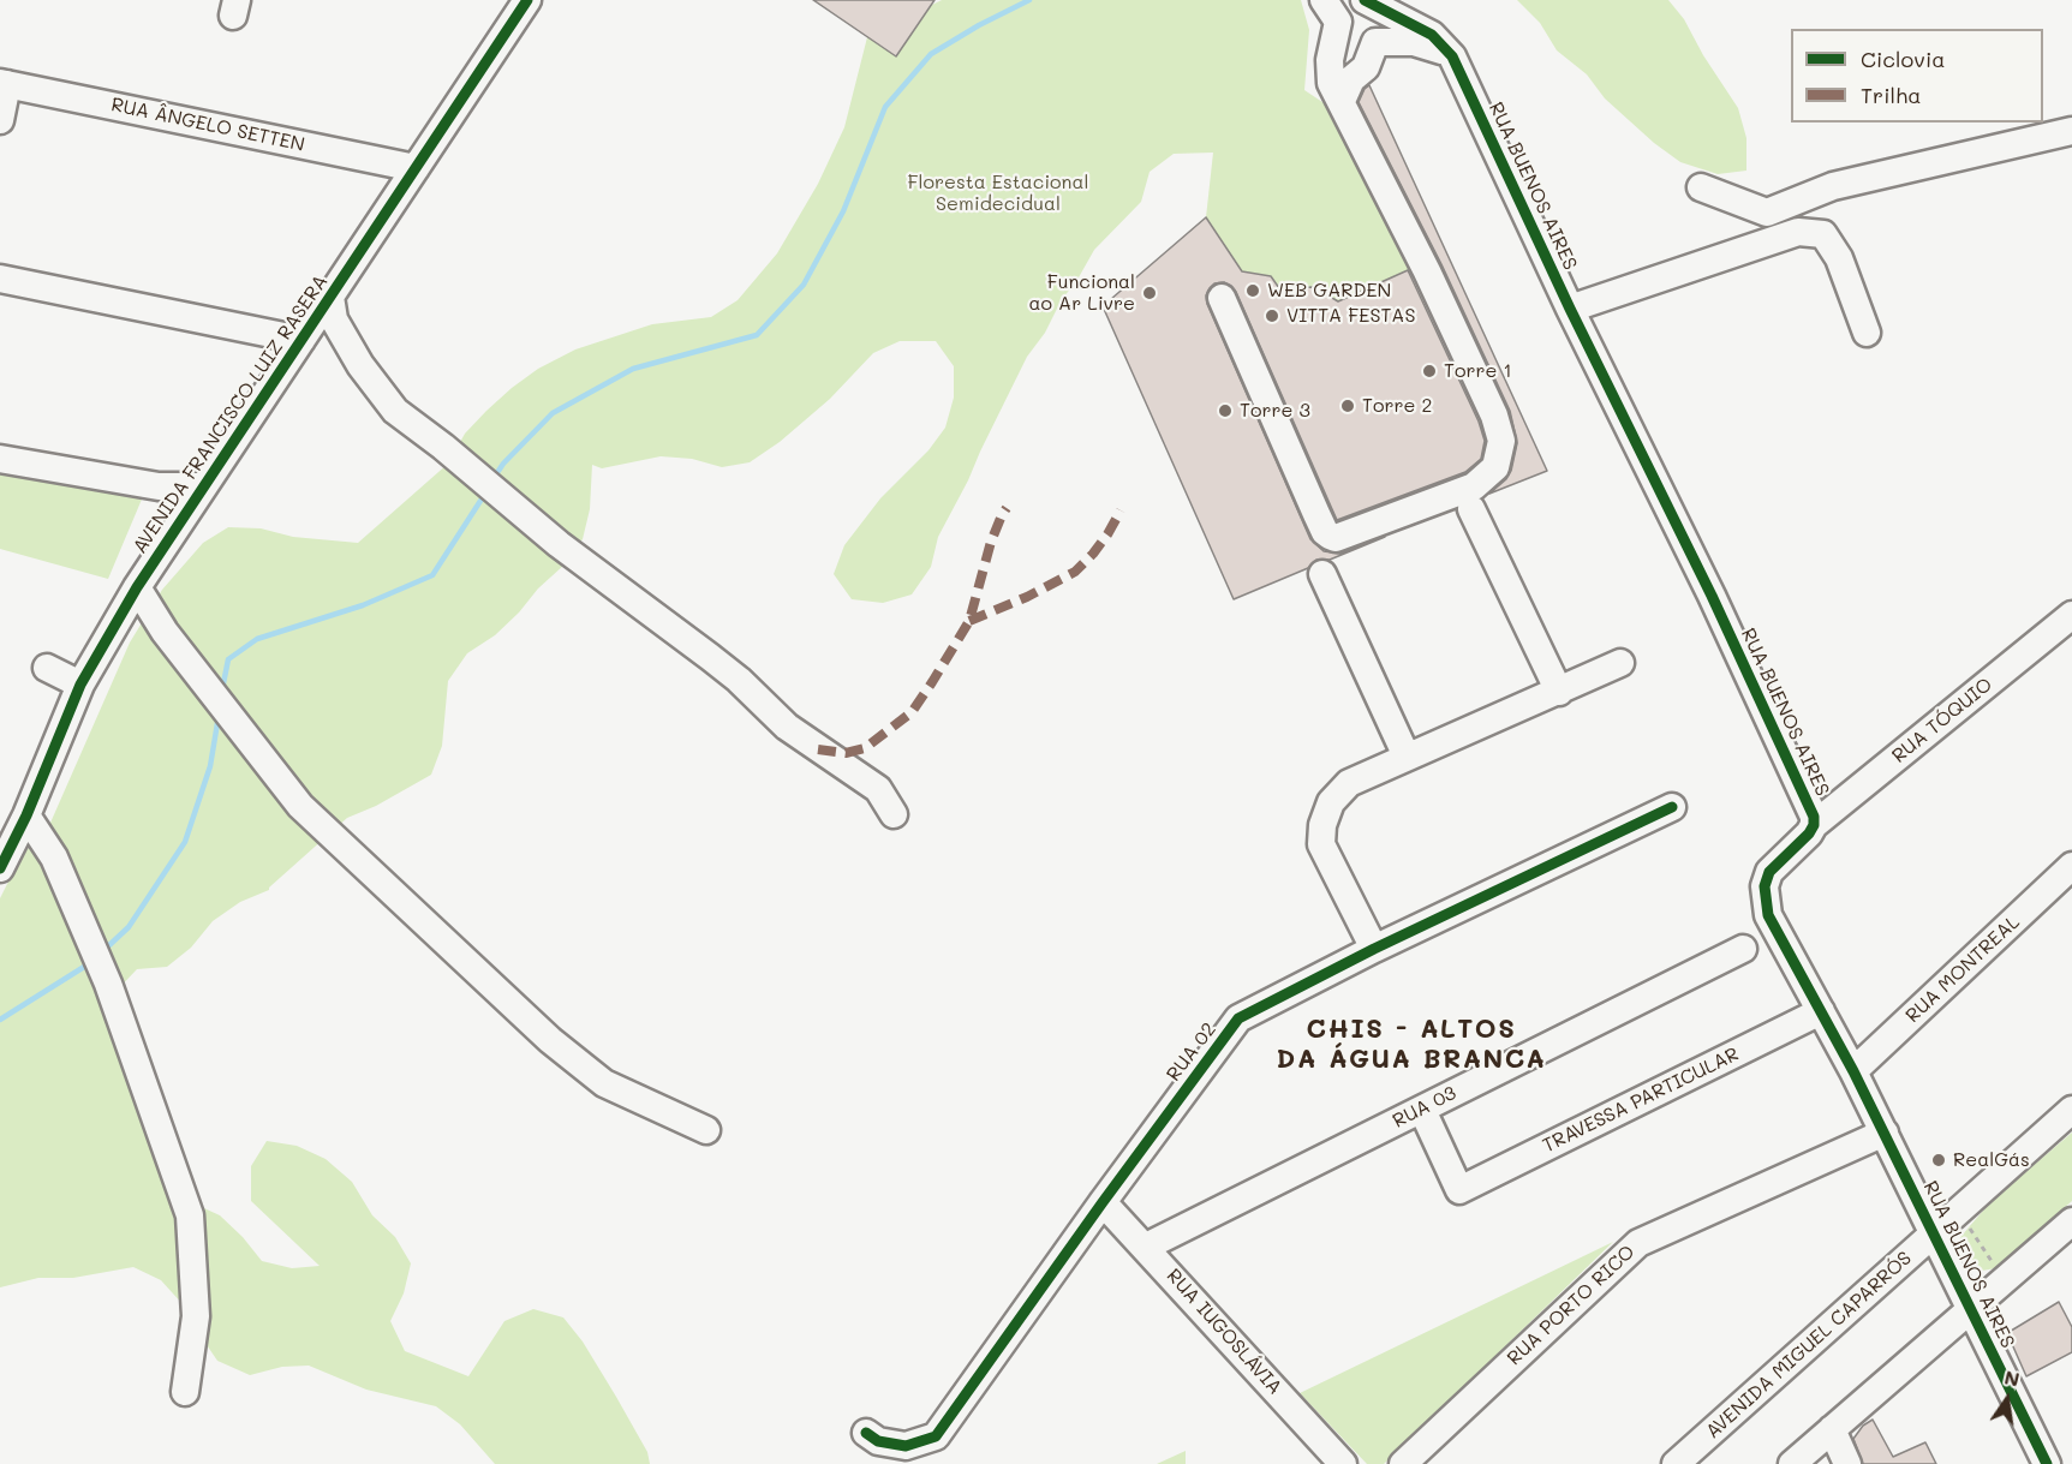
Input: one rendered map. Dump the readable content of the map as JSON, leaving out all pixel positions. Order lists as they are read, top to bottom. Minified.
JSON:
{"streets":{"street":["RUA ÂNGELO SETTEN","RUA BUENOS AIRES","AVENIDA FRANCISCO LUIZ RASERA","RUA TÓQUIO","RUA MONTREAL","RUA 02","TRAVESSA PARTICULAR","RUA 03","RUA PORTO RICO","RUA IUGOSLÁVIA","AVENIDA MIGUEL CAPARRÓS"]},"crossings":[["RUA ÂNGELO SETTEN","AVENIDA FRANCISCO LUIZ RASERA"],["RUA BUENOS AIRES","RUA TÓQUIO"],["RUA BUENOS AIRES","RUA MONTREAL"],["RUA BUENOS AIRES","TRAVESSA PARTICULAR"],["RUA BUENOS AIRES","RUA PORTO RICO"],["RUA BUENOS AIRES","AVENIDA MIGUEL CAPARRÓS"],["RUA 02","RUA IUGOSLÁVIA"],["TRAVESSA PARTICULAR","RUA 03"],["RUA 03","RUA IUGOSLÁVIA"]],"districts":["CHIS - ALTOS DA ÁGUA BRANCA"],"parks":["Floresta Estacional Semidecidual"],"places":["WEB GARDEN","Funcional ao Ar Livre","VITTA FESTAS","Torre 1","Torre 2","Torre 3","RealGás"],"legend":["Ciclovia","Trilha"],"north":"top"}
